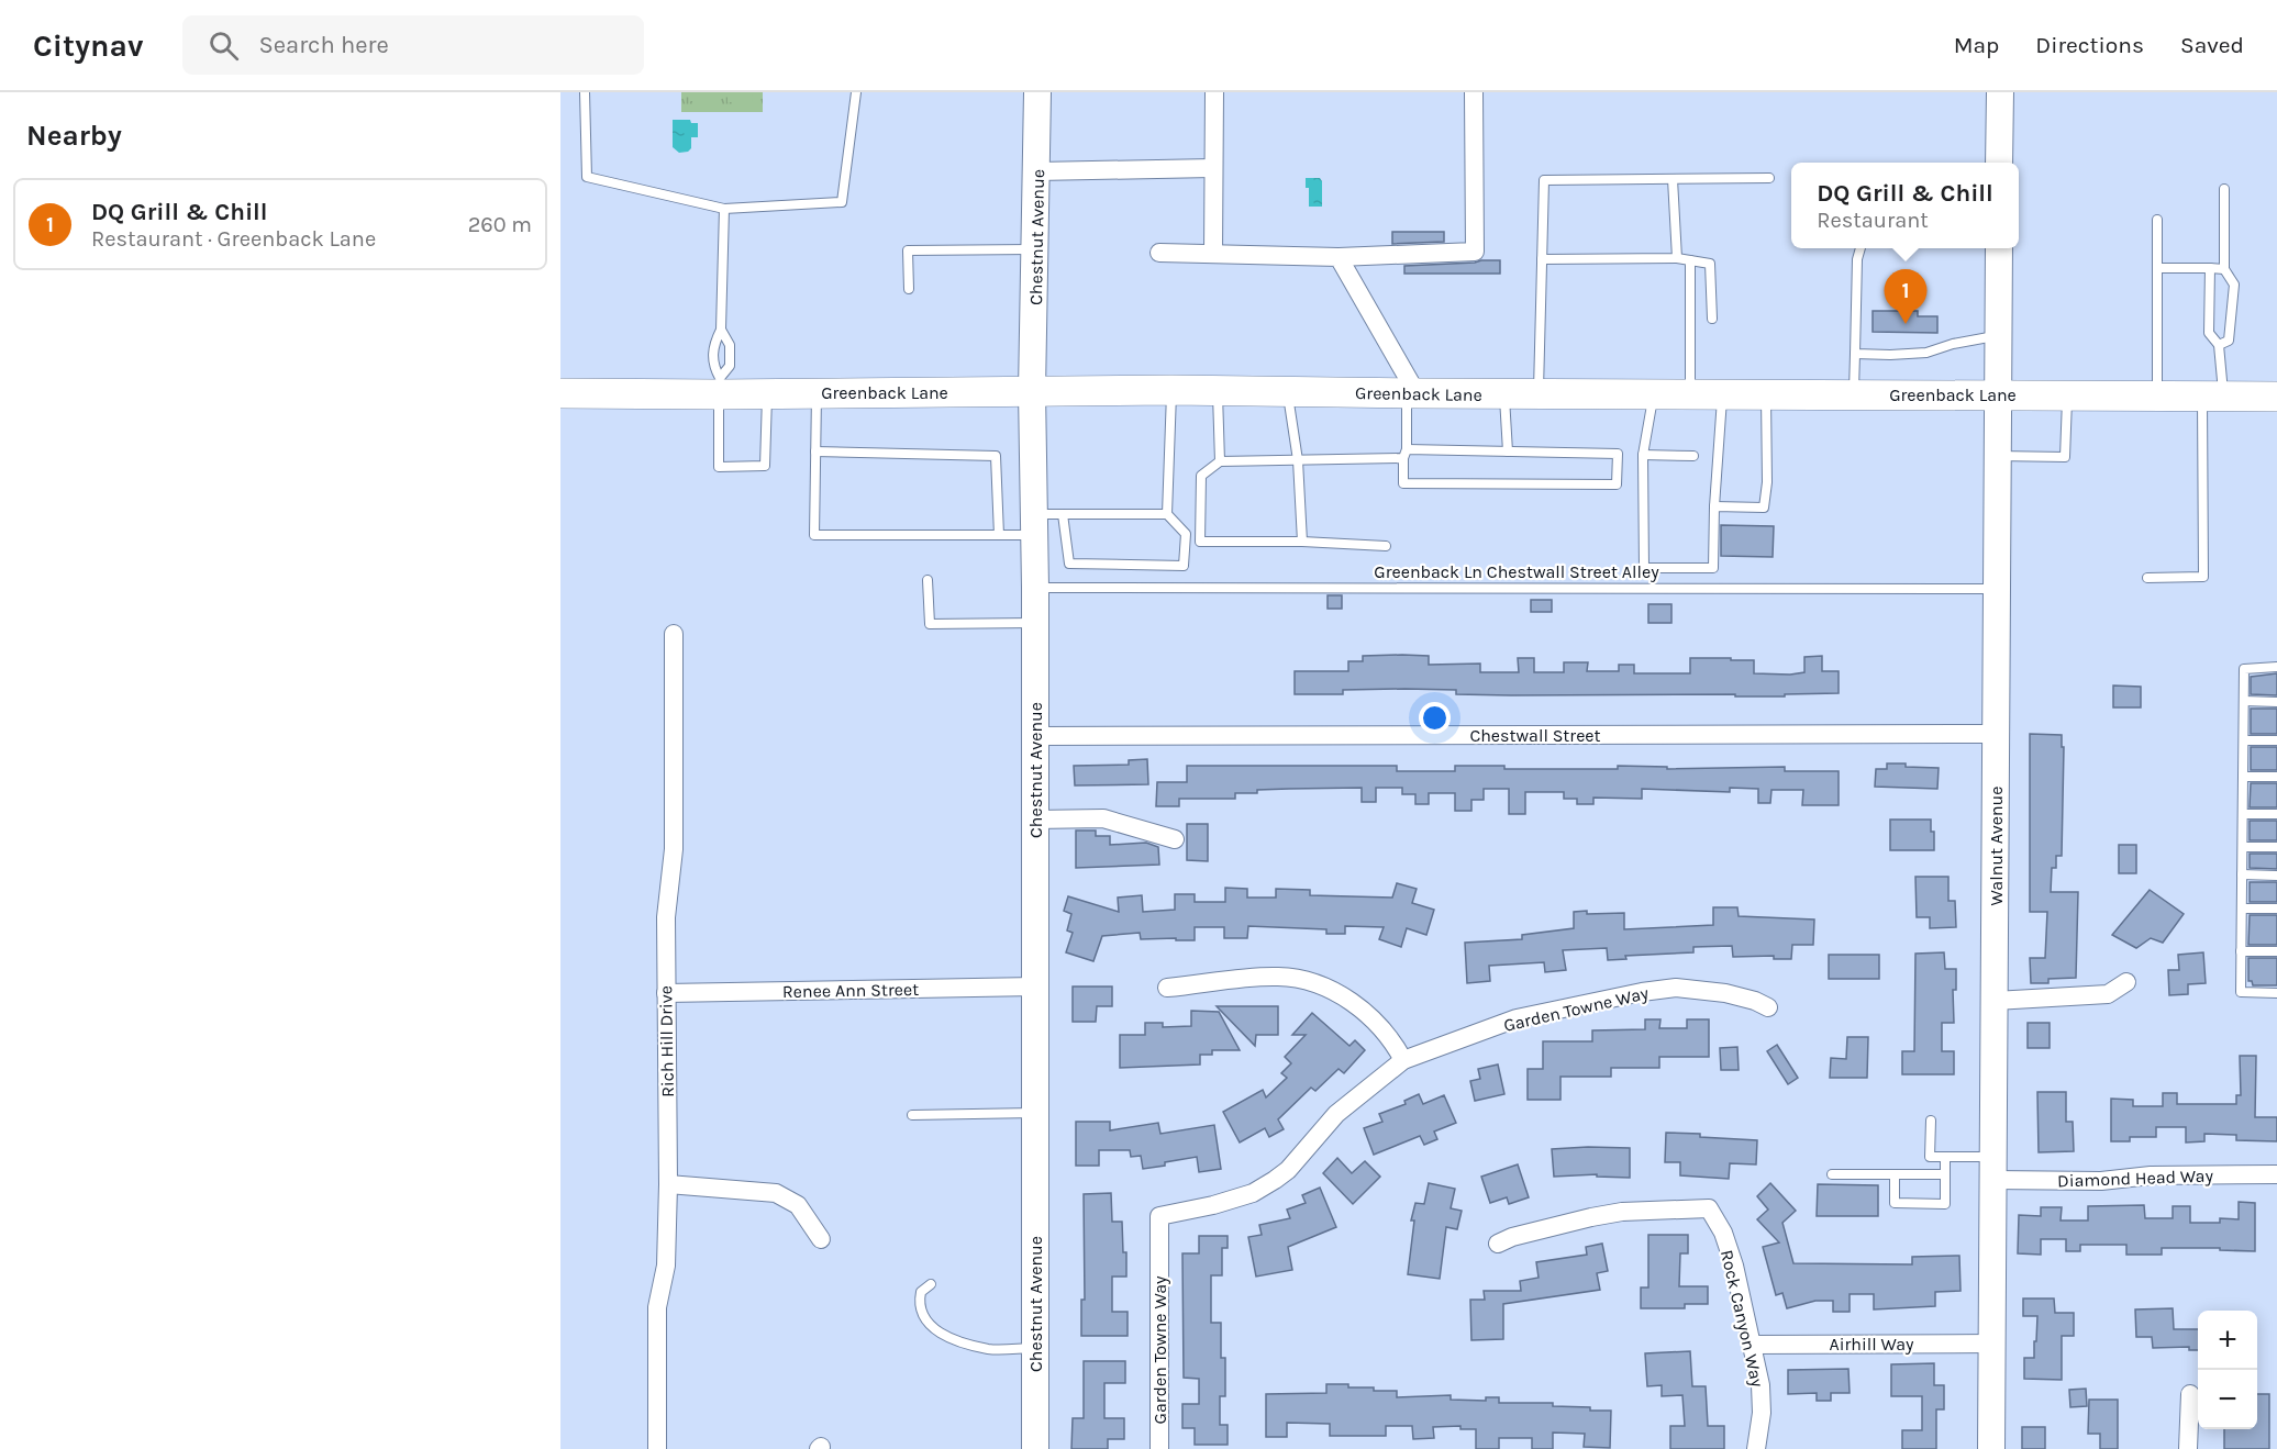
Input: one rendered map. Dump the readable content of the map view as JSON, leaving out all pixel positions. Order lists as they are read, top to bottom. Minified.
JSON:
{"streets":{"main road":["Greenback Lane"],"street":["Chestnut Avenue","Chestwall Street","Walnut Avenue","Renee Ann Street","Garden Towne Way","Rich Hill Drive","Diamond Head Way","Rock Canyon Way","Airhill Way"],"lane":["Greenback Ln Chestwall Street Alley"]},"crossings":[["Chestnut Avenue","Greenback Lane"],["Chestnut Avenue","Greenback Ln Chestwall Street Alley"],["Chestnut Avenue","Chestwall Street"],["Chestnut Avenue","Renee Ann Street"],["Greenback Lane","Walnut Avenue"],["Greenback Ln Chestwall Street Alley","Walnut Avenue"],["Chestwall Street","Walnut Avenue"],["Walnut Avenue","Diamond Head Way"],["Walnut Avenue","Airhill Way"],["Renee Ann Street","Rich Hill Drive"],["Rock Canyon Way","Airhill Way"]],"page":{"header":"Citynav","search":"Search here","nav":["Map","Directions","Saved"],"heading":"Nearby","popup":["DQ Grill & Chill","Restaurant"],"list":[{"mark":"1","name":"DQ Grill & Chill","note":"Restaurant · Greenback Lane","value":"260 m"}],"pins":"1","map_buttons":["+","−"]}}
